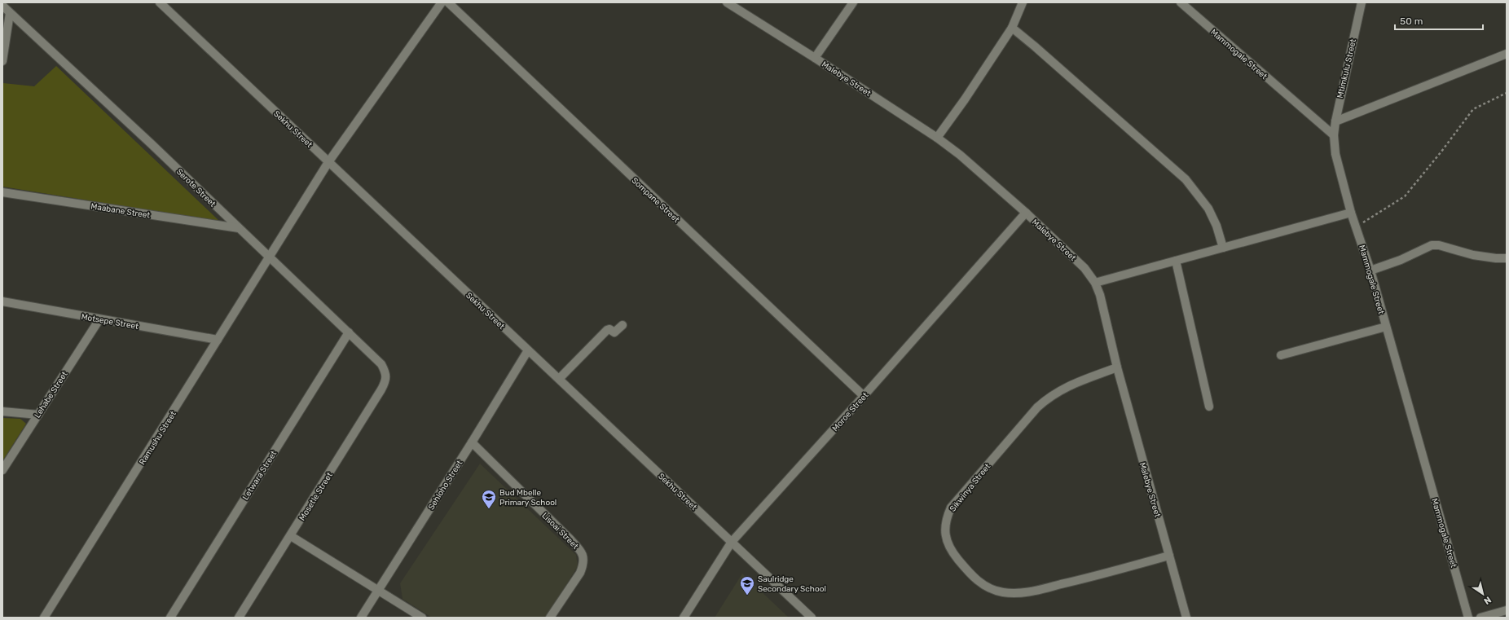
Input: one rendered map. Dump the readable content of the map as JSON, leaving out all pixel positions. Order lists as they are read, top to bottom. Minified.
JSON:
{"streets":{"street":["Mammogale Street","Mtimkulu Street","Malebye Street","Sekhu Street","Serote Street","Sompane Street","Maabane Street","Motsepe Street","Lehabe Street","Moroe Street","Ramushu Street","Letwara Street","Sehloho Street","Sikwinya Street","Mosetle Street","Lisoai Street"]},"crossings":[["Mammogale Street","Mtimkulu Street"],["Malebye Street","Moroe Street"],["Malebye Street","Sikwinya Street"],["Sekhu Street","Moroe Street"],["Sekhu Street","Ramushu Street"],["Sekhu Street","Sehloho Street"],["Serote Street","Maabane Street"],["Serote Street","Ramushu Street"],["Serote Street","Letwara Street"],["Serote Street","Mosetle Street"],["Sompane Street","Moroe Street"],["Motsepe Street","Lehabe Street"],["Motsepe Street","Ramushu Street"],["Sehloho Street","Lisoai Street"]],"places":{"school or university":["Bud Mbelle Primary School","Saulridge Secondary School"]},"scale_bar":"50 m","north":"bottom right"}
